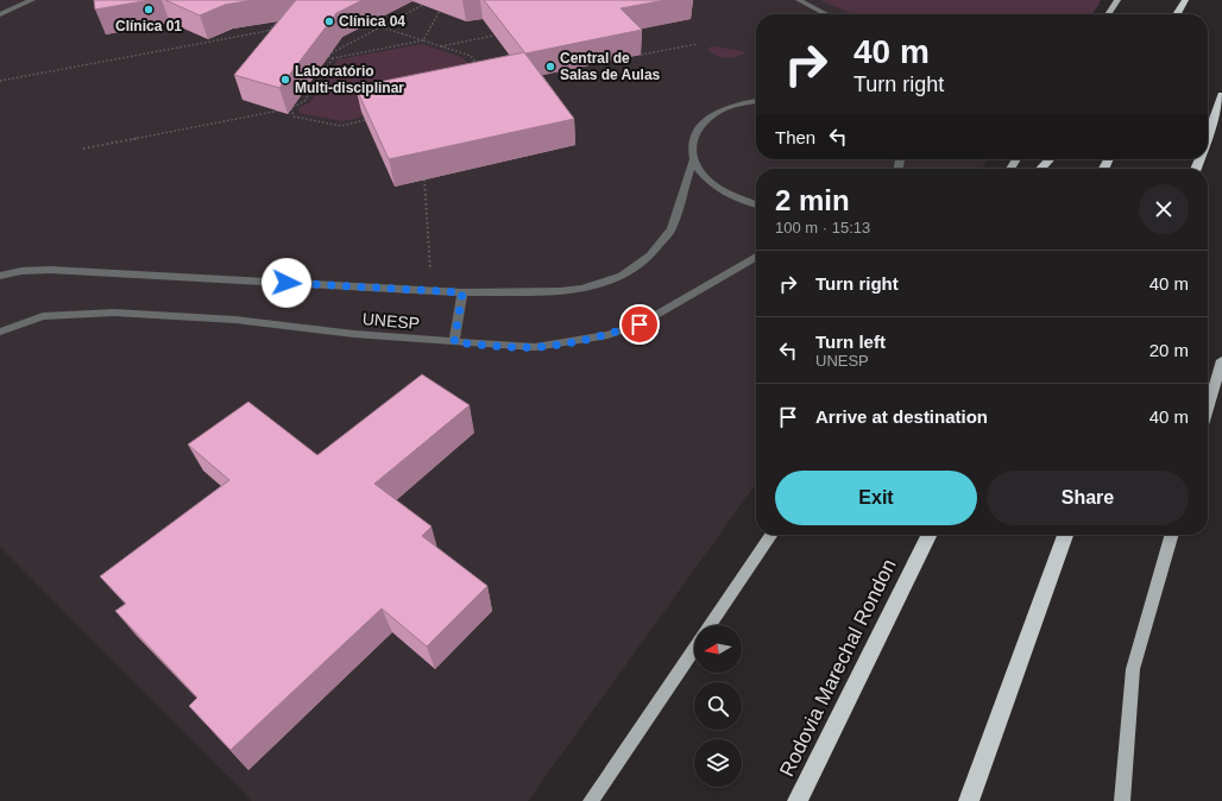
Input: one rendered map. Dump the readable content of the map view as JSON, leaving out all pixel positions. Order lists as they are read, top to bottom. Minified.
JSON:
{"streets":{"highway":["Rodovia Marechal Rondon"],"street":["UNESP"]},"places":["Clínica 01","Clínica 04","Central de Salas de Aulas","Laboratório Multi-disciplinar"],"north":"left","page":{"turn":["40 m","Turn right"],"then":"Then","heading":["2 min","100 m · 15:13"],"list":[{"name":"Turn right","value":"40 m"},{"name":"Turn left","note":"UNESP","value":"20 m"},{"name":"Arrive at destination","value":"40 m"}],"buttons":["Exit","Share"]}}
